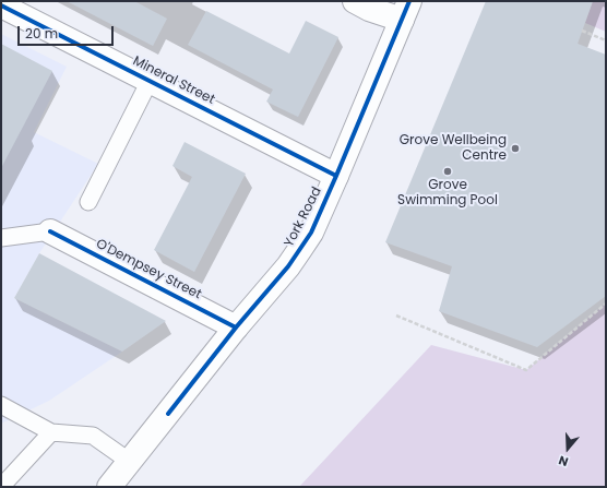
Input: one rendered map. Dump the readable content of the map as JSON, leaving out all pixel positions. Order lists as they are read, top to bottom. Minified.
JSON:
{"streets":{"street":["Mineral Street","York Road","O'Dempsey Street"]},"crossings":[["Mineral Street","York Road"],["York Road","O'Dempsey Street"]],"places":["Grove Wellbeing Centre","Grove Swimming Pool"],"scale_bar":"20 m","north":"bottom"}
